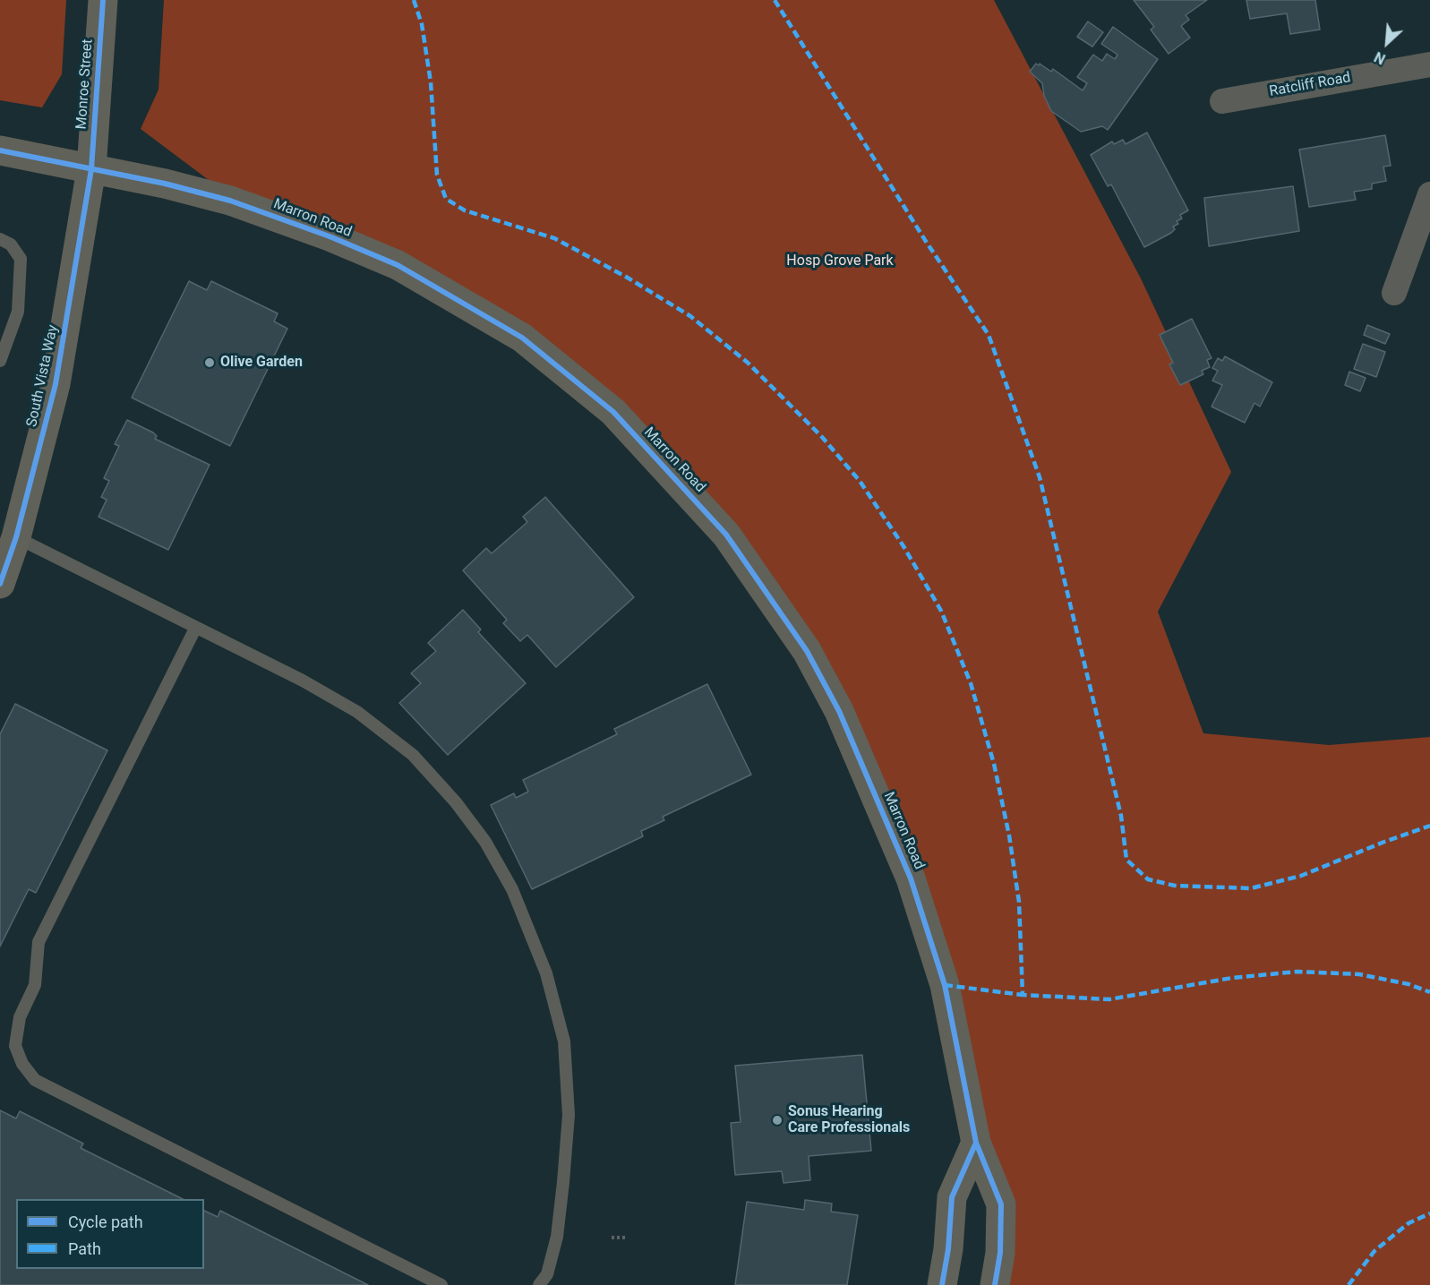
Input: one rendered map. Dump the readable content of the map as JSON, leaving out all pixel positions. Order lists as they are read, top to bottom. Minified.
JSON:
{"streets":{"main road":["Monroe Street","Marron Road","South Vista Way"],"street":["Ratcliff Road"]},"crossings":[["Monroe Street","Marron Road"],["Monroe Street","South Vista Way"],["Marron Road","South Vista Way"]],"parks":["Hosp Grove Park"],"places":["Olive Garden","Sonus Hearing Care Professionals"],"legend":["Cycle path","Path"],"north":"bottom left"}
